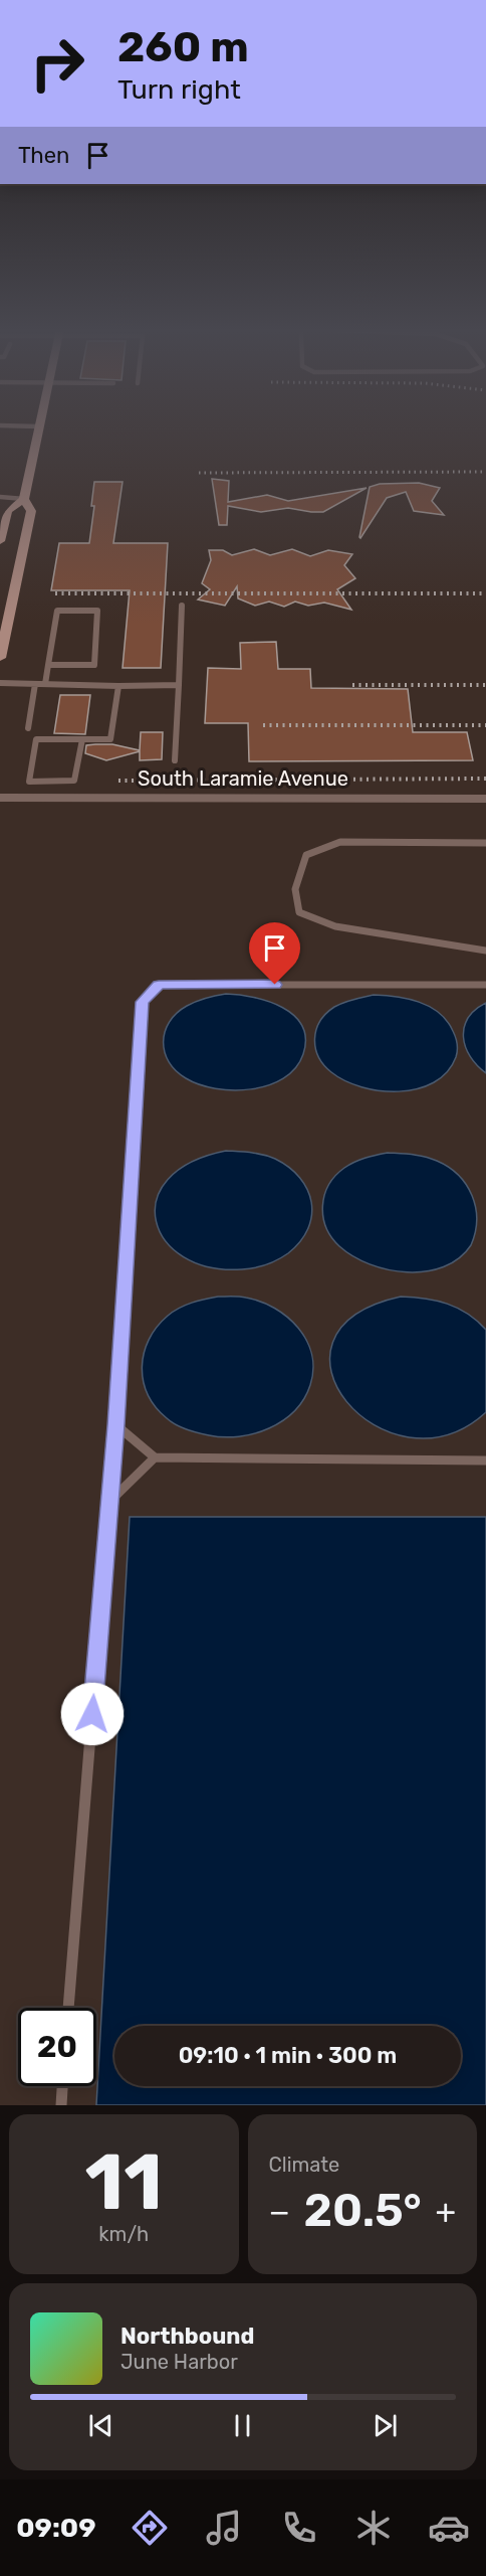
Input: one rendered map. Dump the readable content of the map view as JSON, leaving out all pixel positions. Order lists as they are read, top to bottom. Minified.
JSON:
{"streets":{"street":["South Laramie Avenue"]},"page":{"turn":["260 m","Turn right"],"then":"Then","limit":"20","trip":"09:10 · 1 min · 300 m","tile":[["11","km/h"],"Climate"],"heat":["−","20.5°","+"],"song":["Northbound","June Harbor"],"tabs":"09:09"}}
